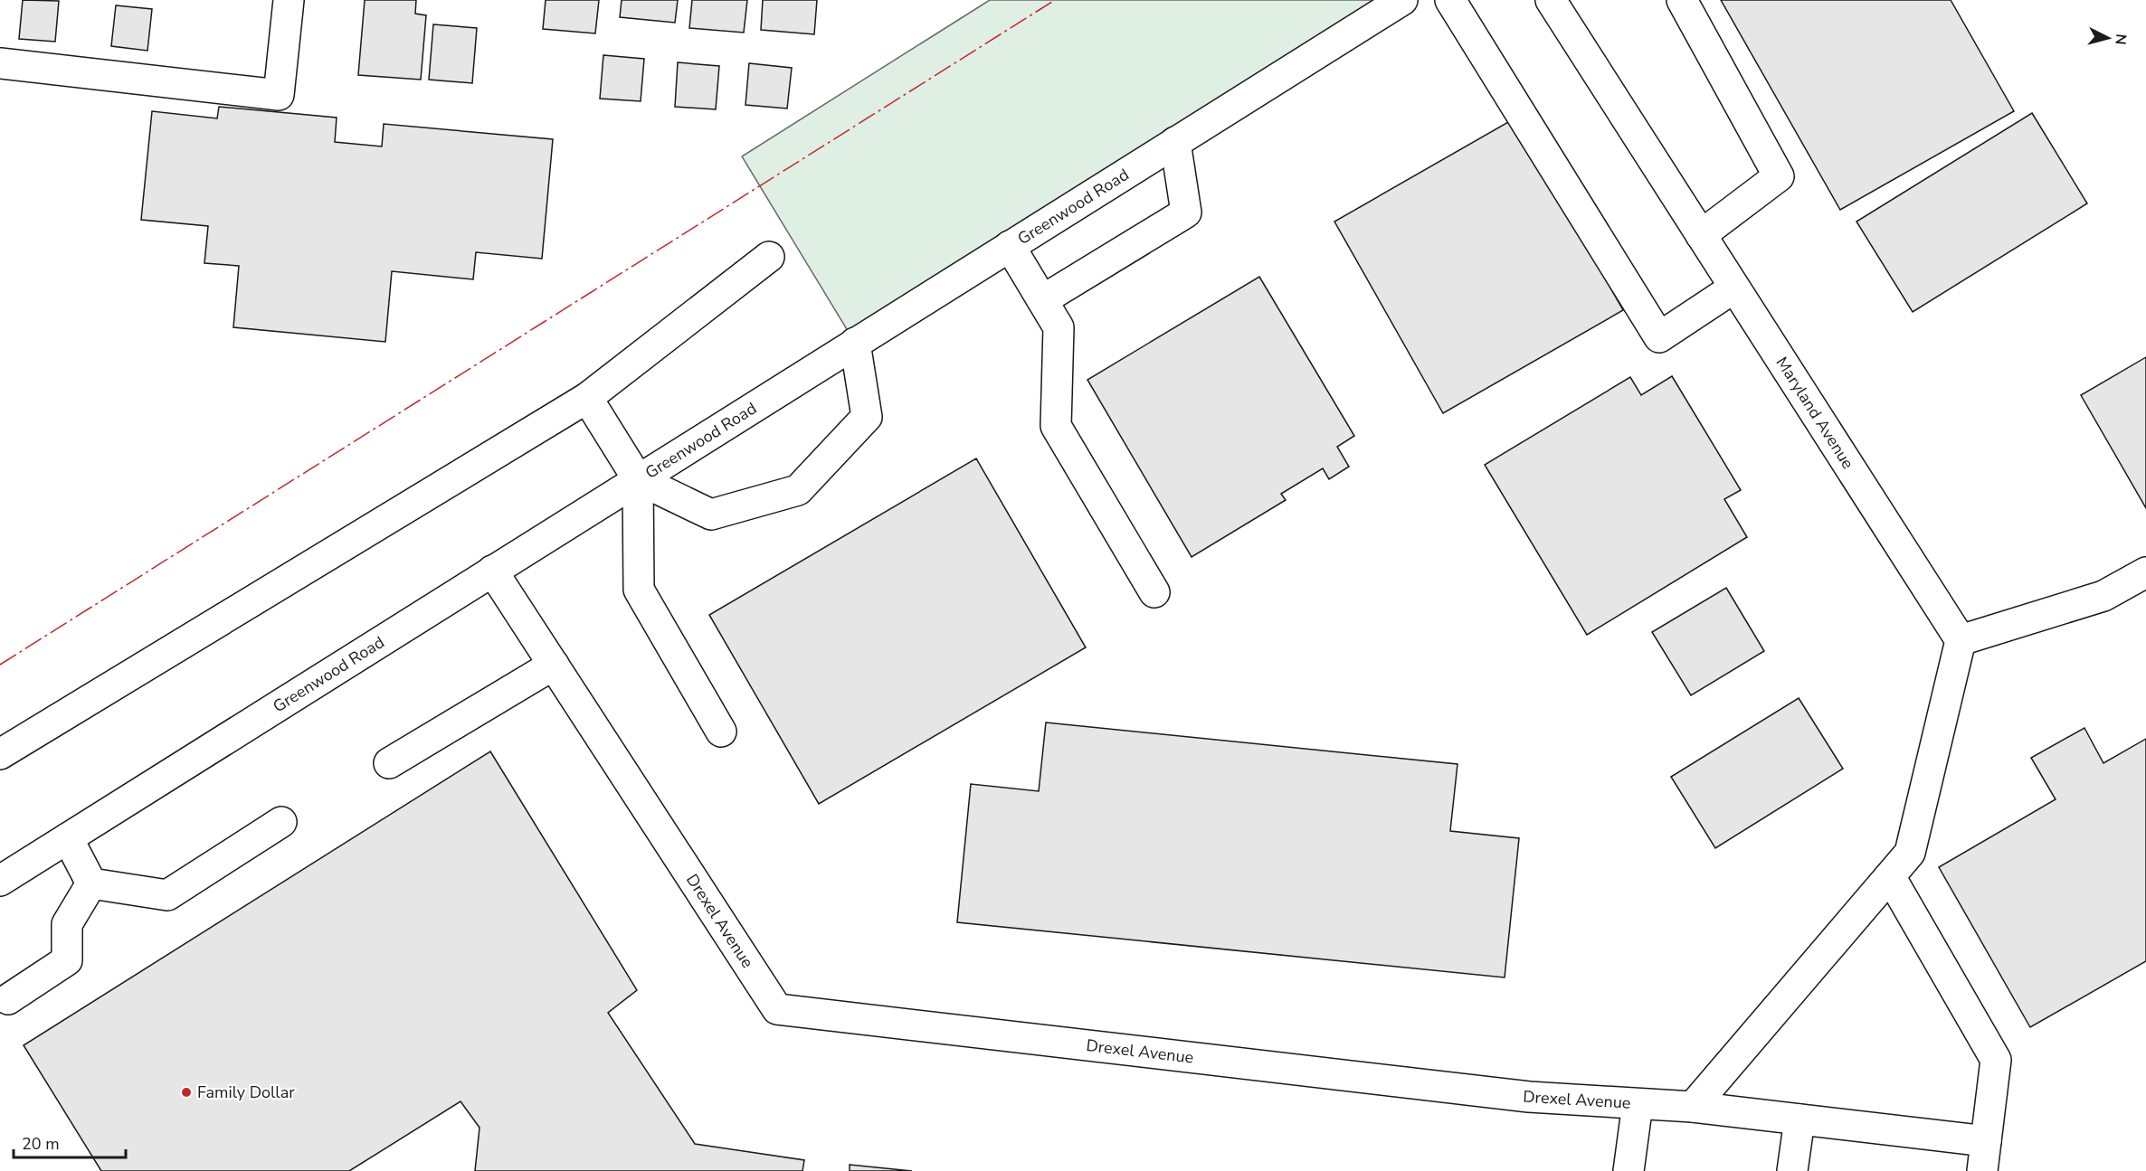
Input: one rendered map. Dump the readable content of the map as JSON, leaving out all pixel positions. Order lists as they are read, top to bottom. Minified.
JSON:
{"streets":{"street":["Greenwood Road","Maryland Avenue","Drexel Avenue"]},"crossings":[["Greenwood Road","Drexel Avenue"]],"places":["Family Dollar"],"scale_bar":"20 m","north":"right"}
